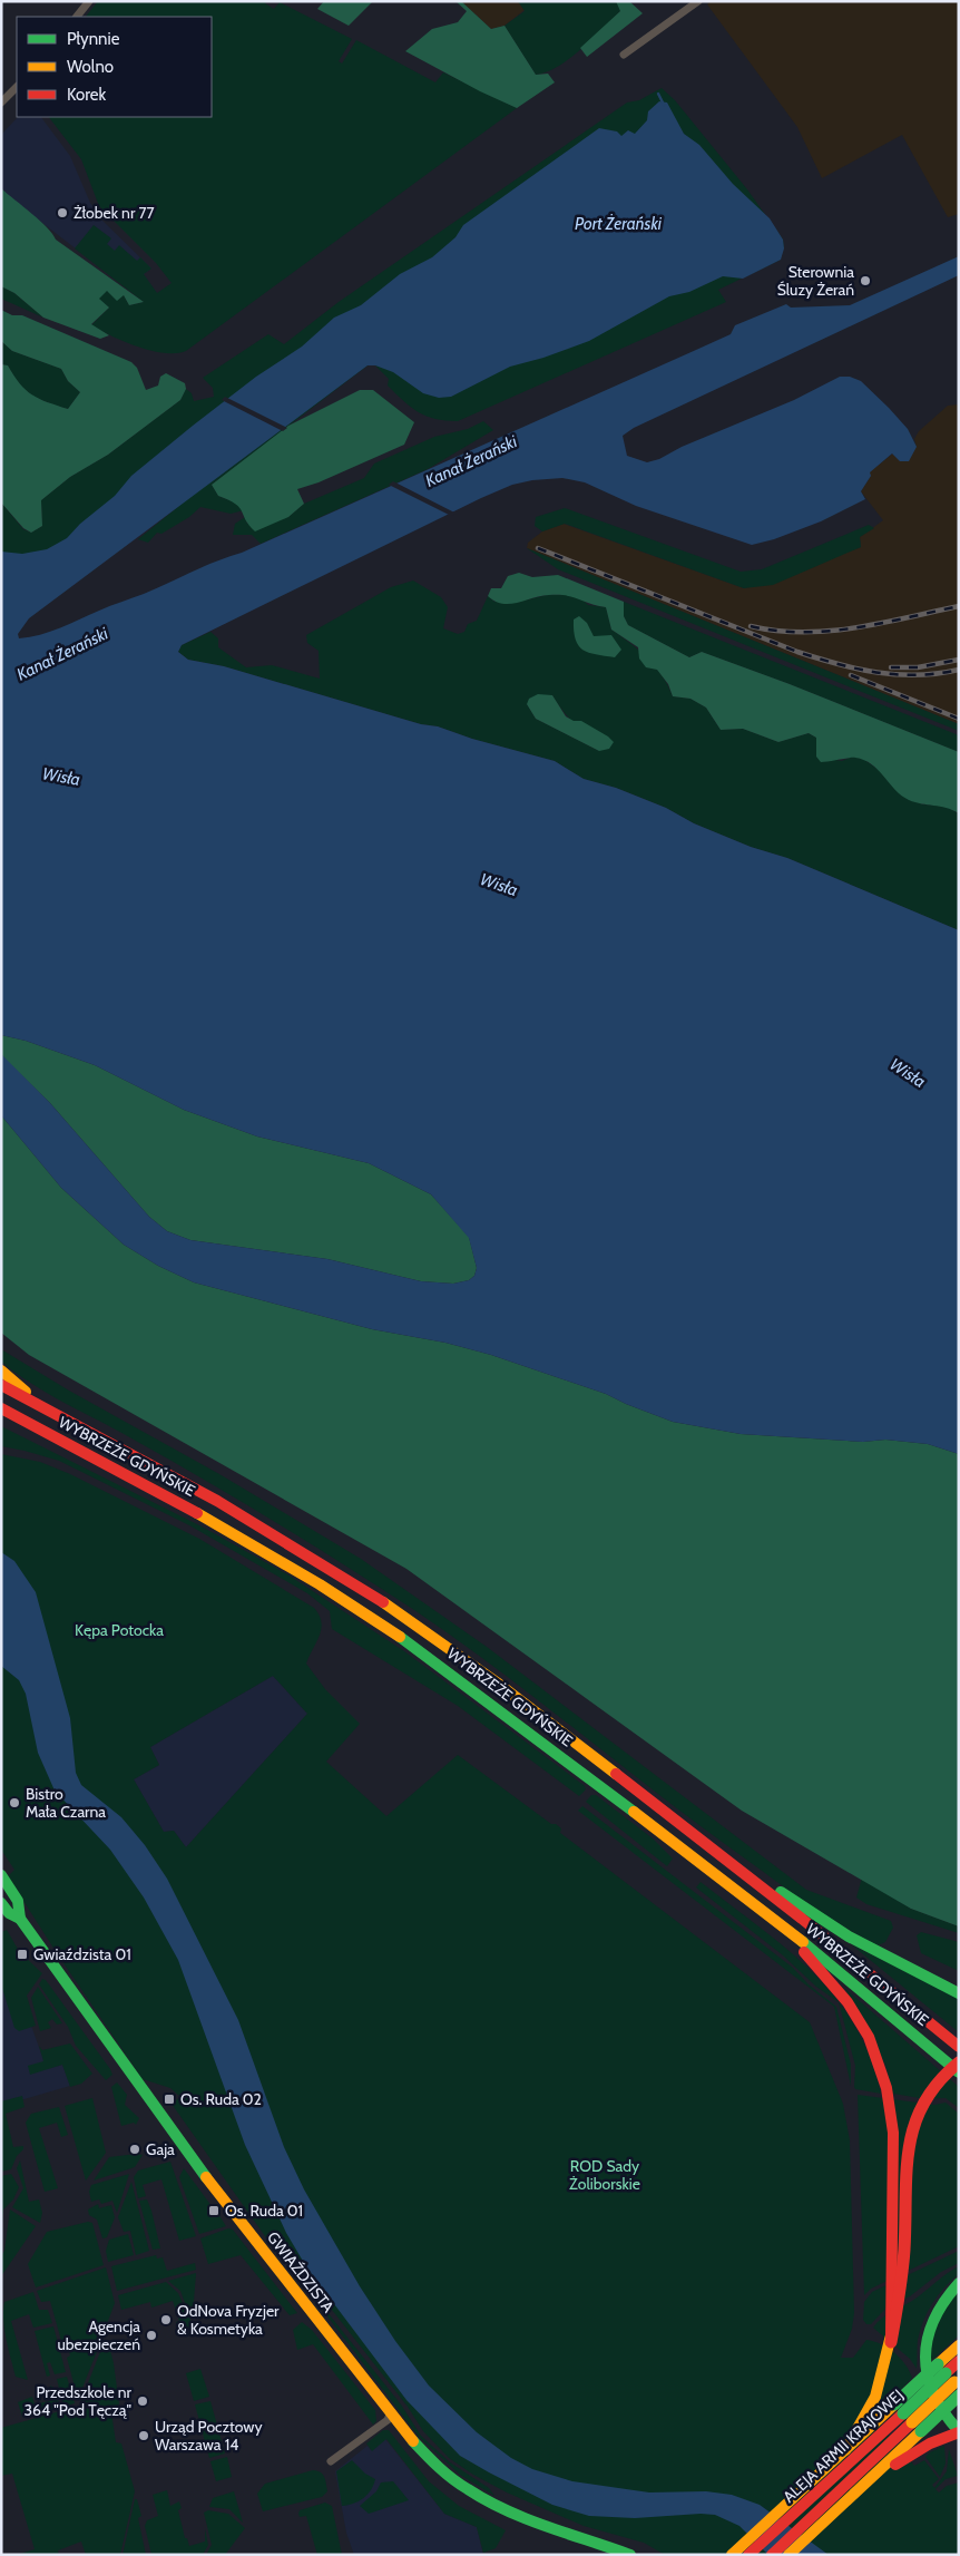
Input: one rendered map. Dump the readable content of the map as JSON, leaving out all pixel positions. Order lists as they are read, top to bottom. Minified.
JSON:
{"streets":{"main road":["WYBRZEŻE GDYŃSKIE","GWIAŹDZISTA","ALEJA ARMII KRAJOWEJ"]},"water":["Port Żerański","Kanał Żerański","Wisła"],"parks":["Kępa Potocka","ROD Sady Żoliborskie"],"places":{"other":["Żłobek nr 77","Sterownia Śluzy Żerań","Bistro Mała Czarna","Gaja","OdNova Fryzjer & Kosmetyka","Agencja ubezpieczeń","Przedszkole nr 364 \"Pod Tęczą\"","Urząd Pocztowy Warszawa 14"],"transit":["Gwiaździsta 01","Os. Ruda 02","Os. Ruda 01"]},"legend":["Płynnie","Wolno","Korek"]}
